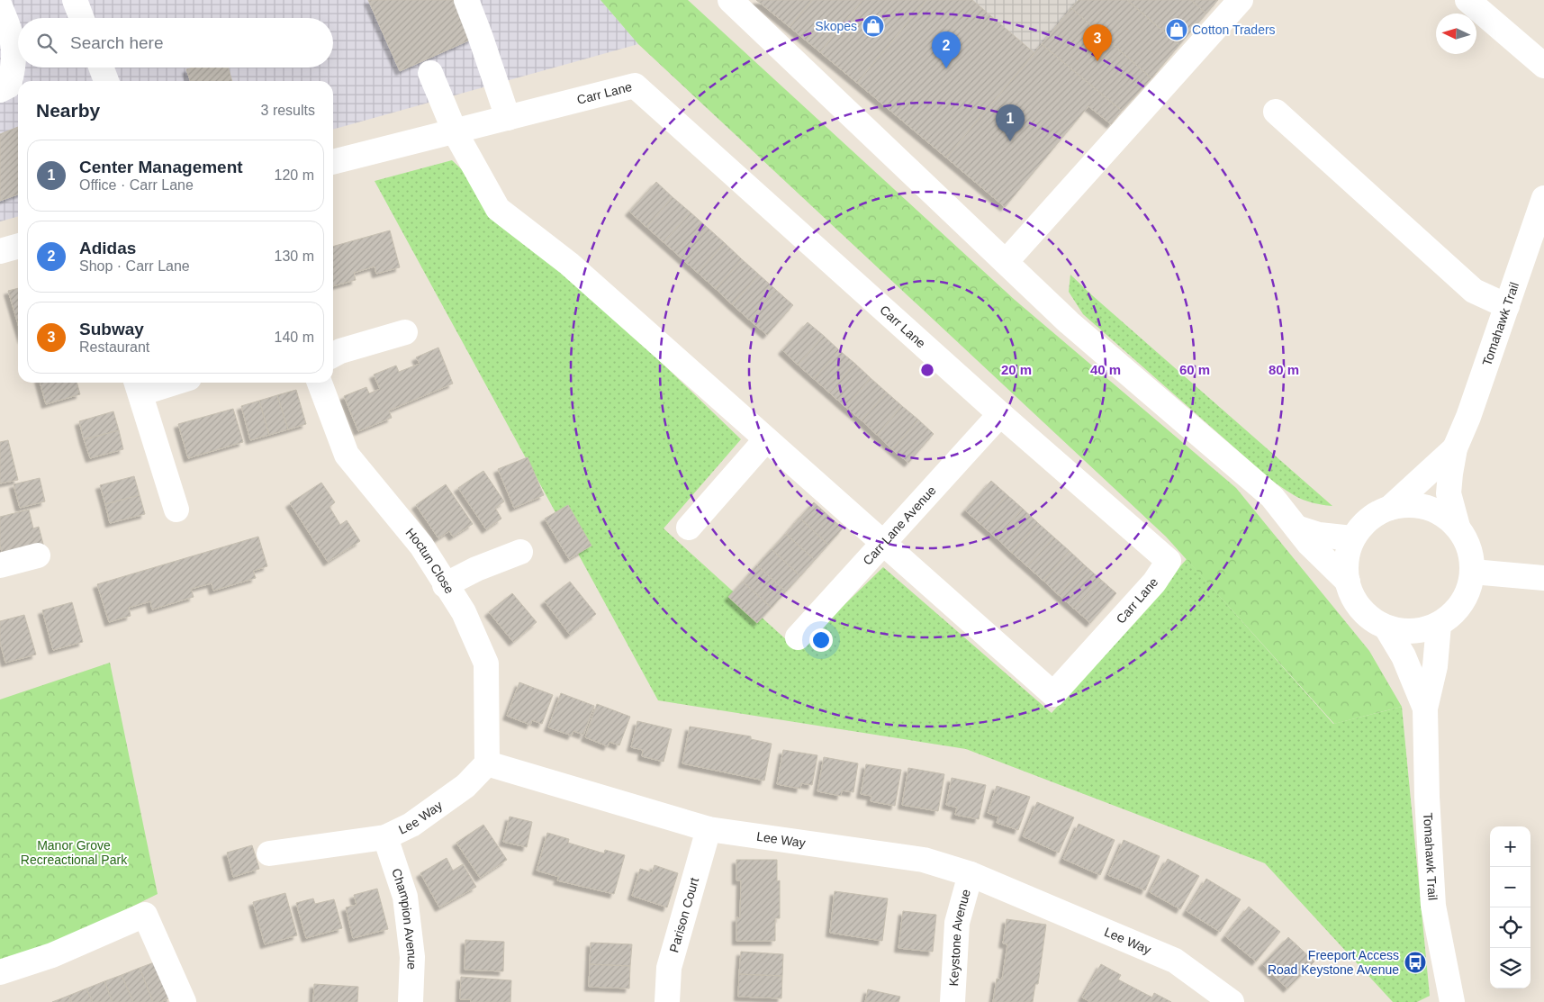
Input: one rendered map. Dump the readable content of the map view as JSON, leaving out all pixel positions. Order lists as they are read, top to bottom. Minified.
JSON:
{"streets":{"street":["Carr Lane","Tomahawk Trail","Carr Lane Avenue","Hoctun Close","Lee Way","Parison Court","Champion Avenue","Keystone Avenue"]},"crossings":[["Carr Lane","Carr Lane Avenue"],["Hoctun Close","Lee Way"],["Lee Way","Parison Court"],["Lee Way","Champion Avenue"],["Lee Way","Keystone Avenue"]],"parks":["Manor Grove Recreactional Park"],"places":{"shop":["Skopes","Cotton Traders"],"bus stop":["Freeport Access Road Keystone Avenue"]},"north":"left","page":{"search":"Search here","pins":["3","2","1"],"heading":["Nearby","3 results"],"list":[{"mark":"1","name":"Center Management","note":"Office · Carr Lane","value":"120 m"},{"mark":"2","name":"Adidas","note":"Shop · Carr Lane","value":"130 m"},{"mark":"3","name":"Subway","note":"Restaurant","value":"140 m"}],"map_buttons":["+","−"]},"rings":["20 m","40 m","60 m","80 m"]}
